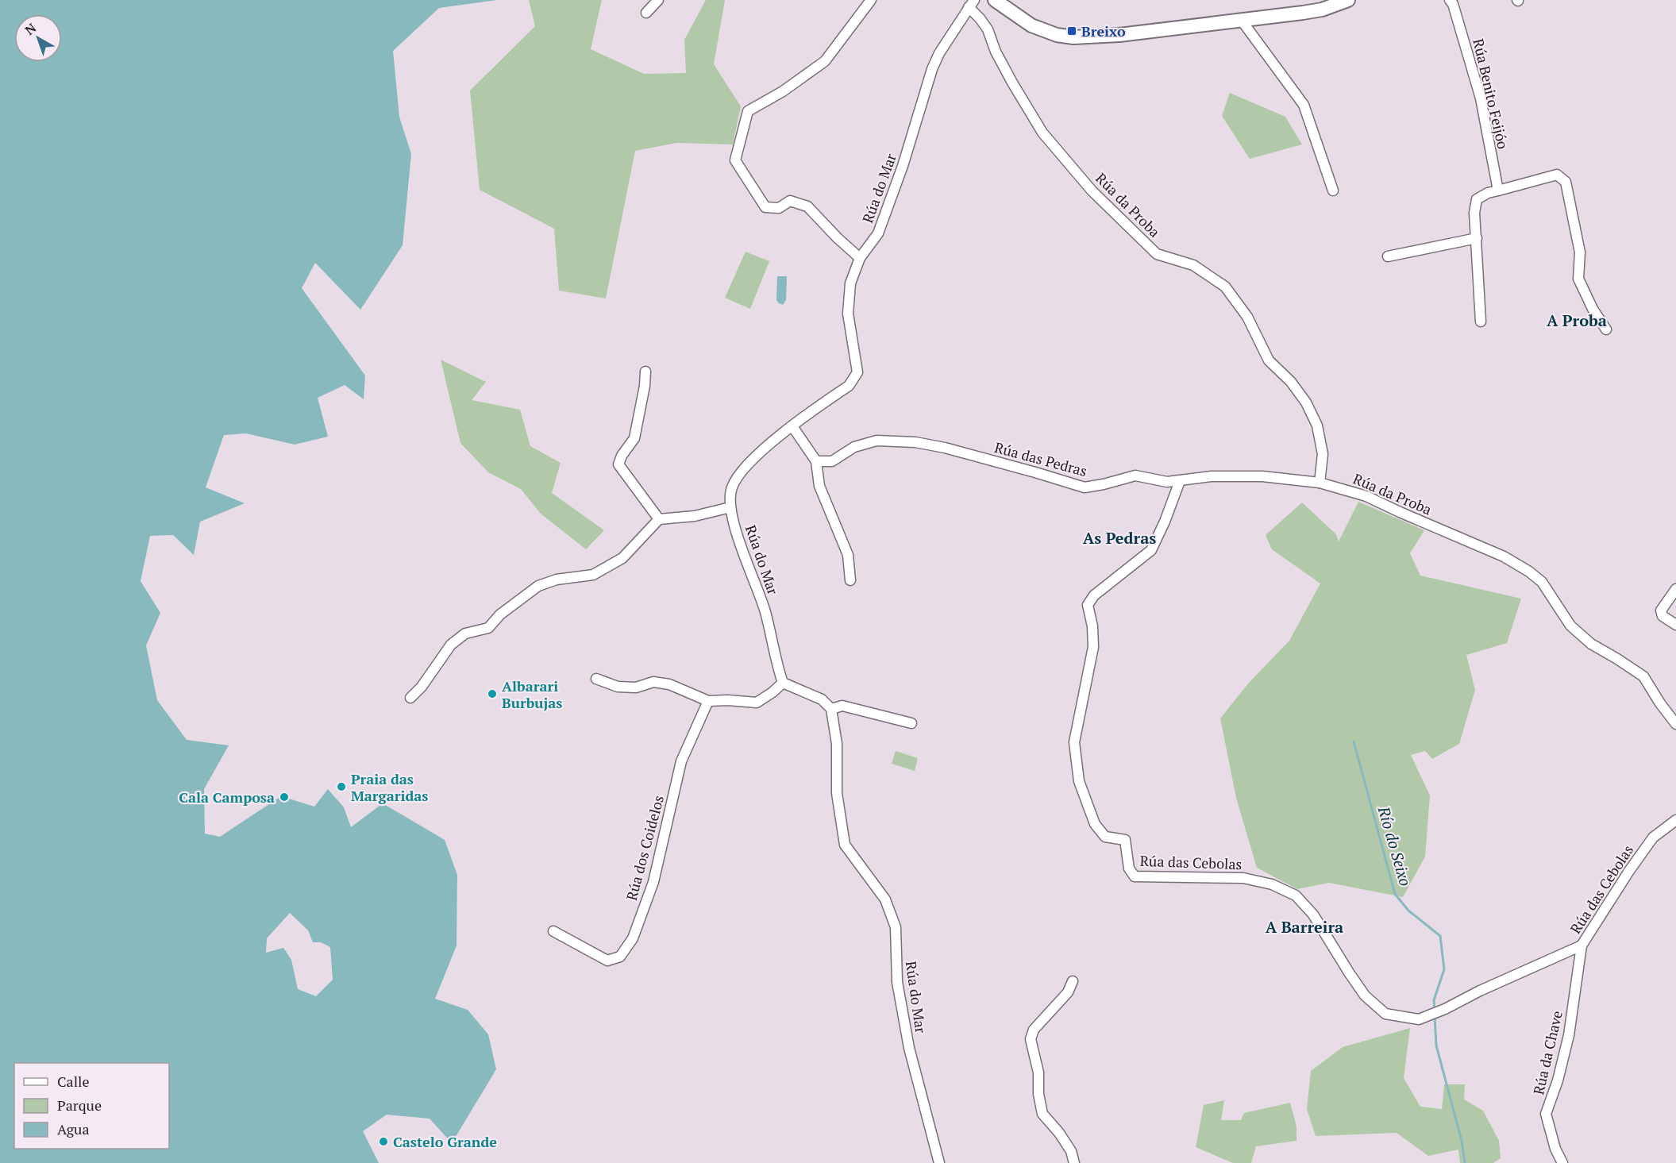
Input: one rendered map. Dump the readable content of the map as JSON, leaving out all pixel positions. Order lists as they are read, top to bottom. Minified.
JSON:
{"streets":{"street":["Rúa Benito Feijóo","Rúa do Mar","Rúa da Proba","Rúa das Pedras","Rúa dos Coidelos","Rúa das Cebolas","Rúa da Chave"]},"crossings":[["Rúa do Mar","Rúa da Proba"],["Rúa da Proba","Rúa das Pedras"],["Rúa das Pedras","Rúa das Cebolas"],["Rúa das Cebolas","Rúa da Chave"]],"districts":["A Proba","As Pedras","A Barreira"],"water":["Río do Seixo"],"places":{"transit":["Breixo"],"other":["Albarari Burbujas","Praia das Margaridas","Cala Camposa","Castelo Grande"]},"legend":["Calle","Parque","Agua"],"north":"top left"}
